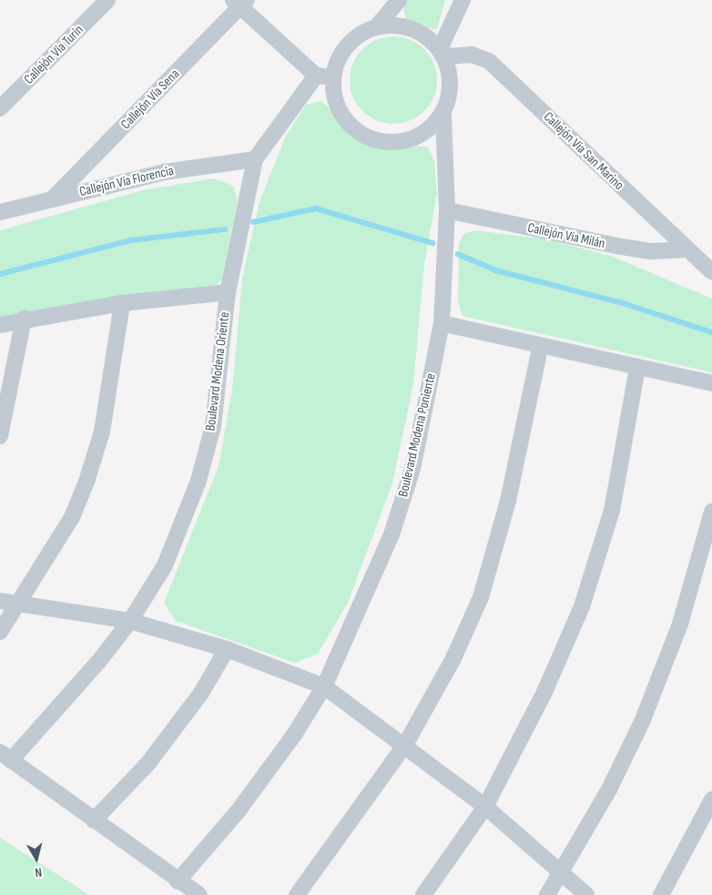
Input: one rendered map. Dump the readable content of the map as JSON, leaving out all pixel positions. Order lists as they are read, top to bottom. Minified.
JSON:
{"streets":{"street":["Callejón Vía Turín","Callejón Vía Sena","Callejón Via San Marino","Callejón Vía Florencia","Callejón Vía Milán","Boulevard Modena Oriente","Boulevard Modena Poniente"]},"crossings":[["Callejón Vía Sena","Callejón Vía Florencia"],["Callejón Via San Marino","Callejón Vía Milán"],["Callejón Via San Marino","Boulevard Modena Poniente"],["Callejón Vía Florencia","Boulevard Modena Oriente"],["Callejón Vía Milán","Boulevard Modena Poniente"]],"north":"bottom"}
